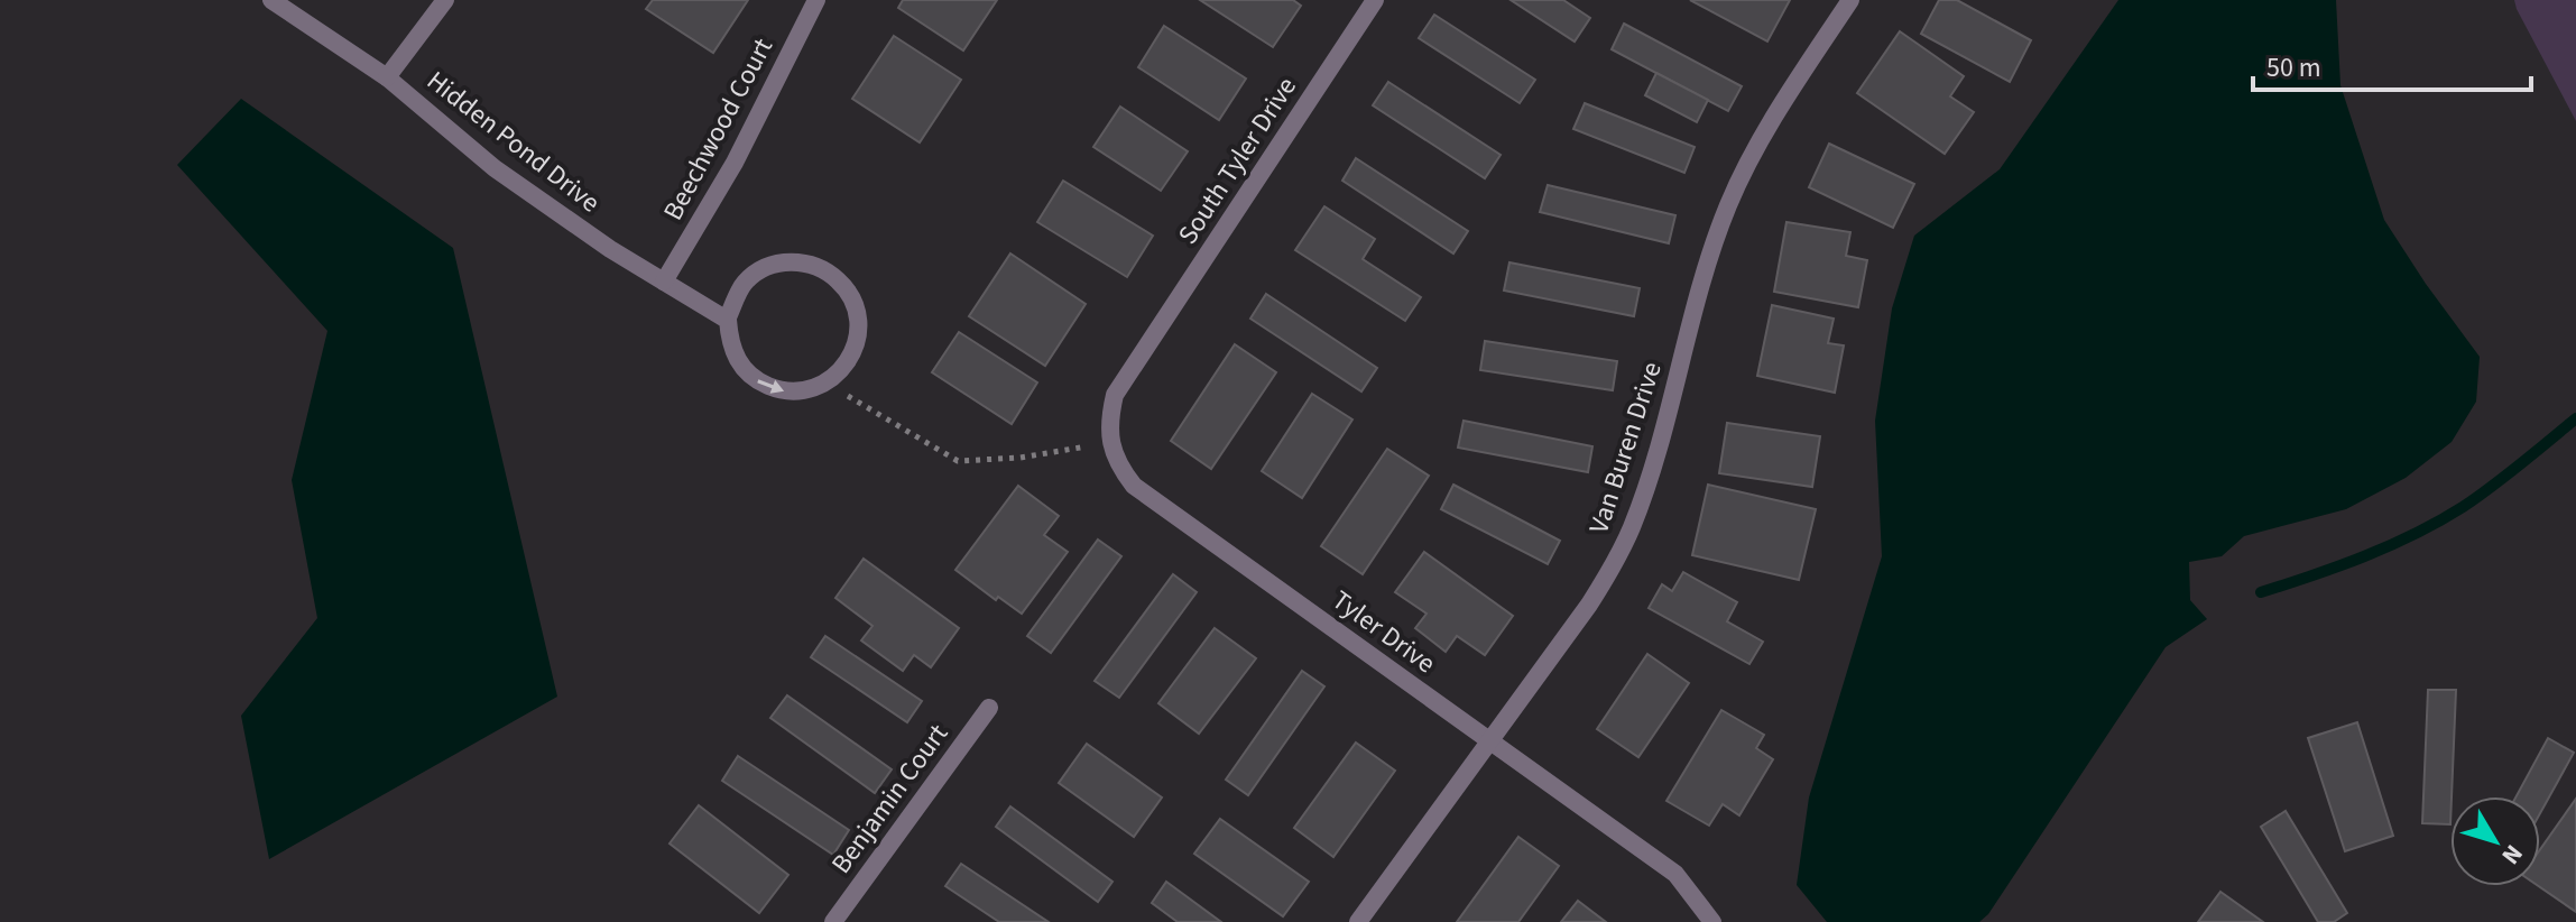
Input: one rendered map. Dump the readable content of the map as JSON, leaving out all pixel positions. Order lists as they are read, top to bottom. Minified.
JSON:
{"streets":{"street":["Beechwood Court","Hidden Pond Drive","South Tyler Drive","Van Buren Drive","Tyler Drive","Benjamin Court"]},"crossings":[["Beechwood Court","Hidden Pond Drive"],["South Tyler Drive","Tyler Drive"],["Van Buren Drive","Tyler Drive"]],"scale_bar":"50 m","north":"bottom right"}
